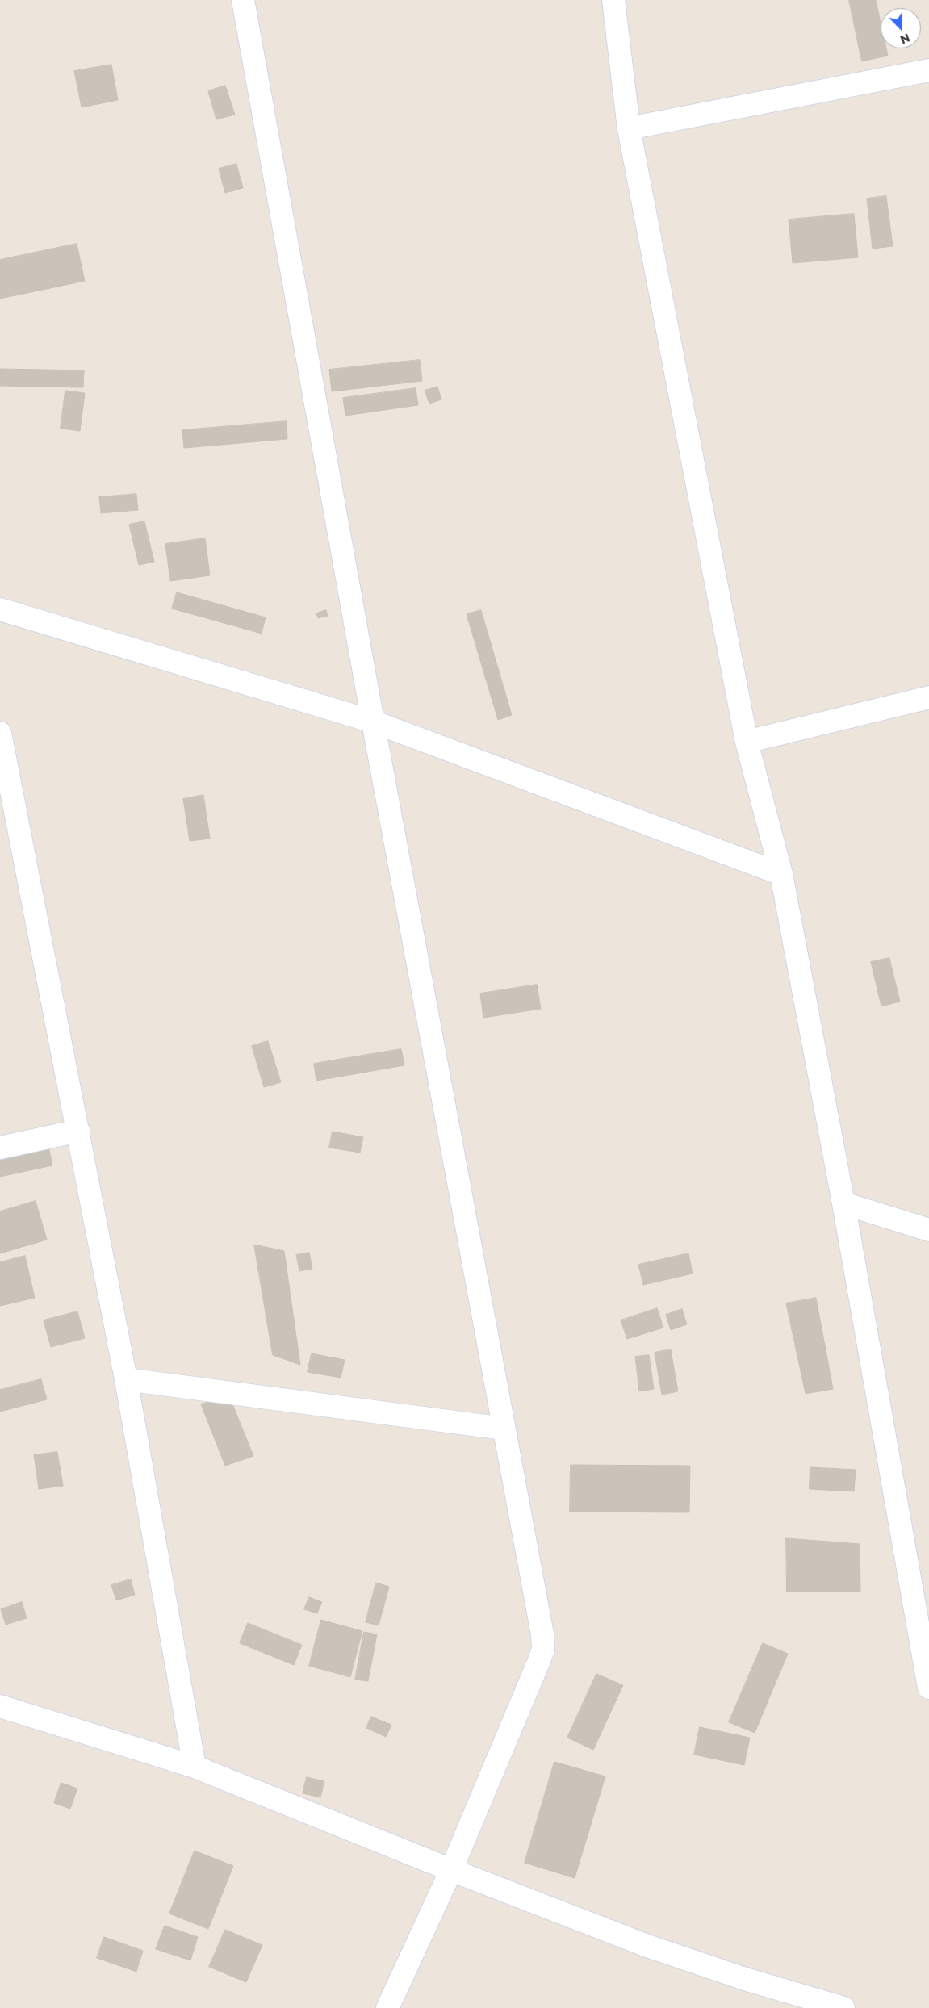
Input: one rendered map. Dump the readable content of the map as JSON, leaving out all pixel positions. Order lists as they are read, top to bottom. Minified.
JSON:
{"north":"bottom"}
